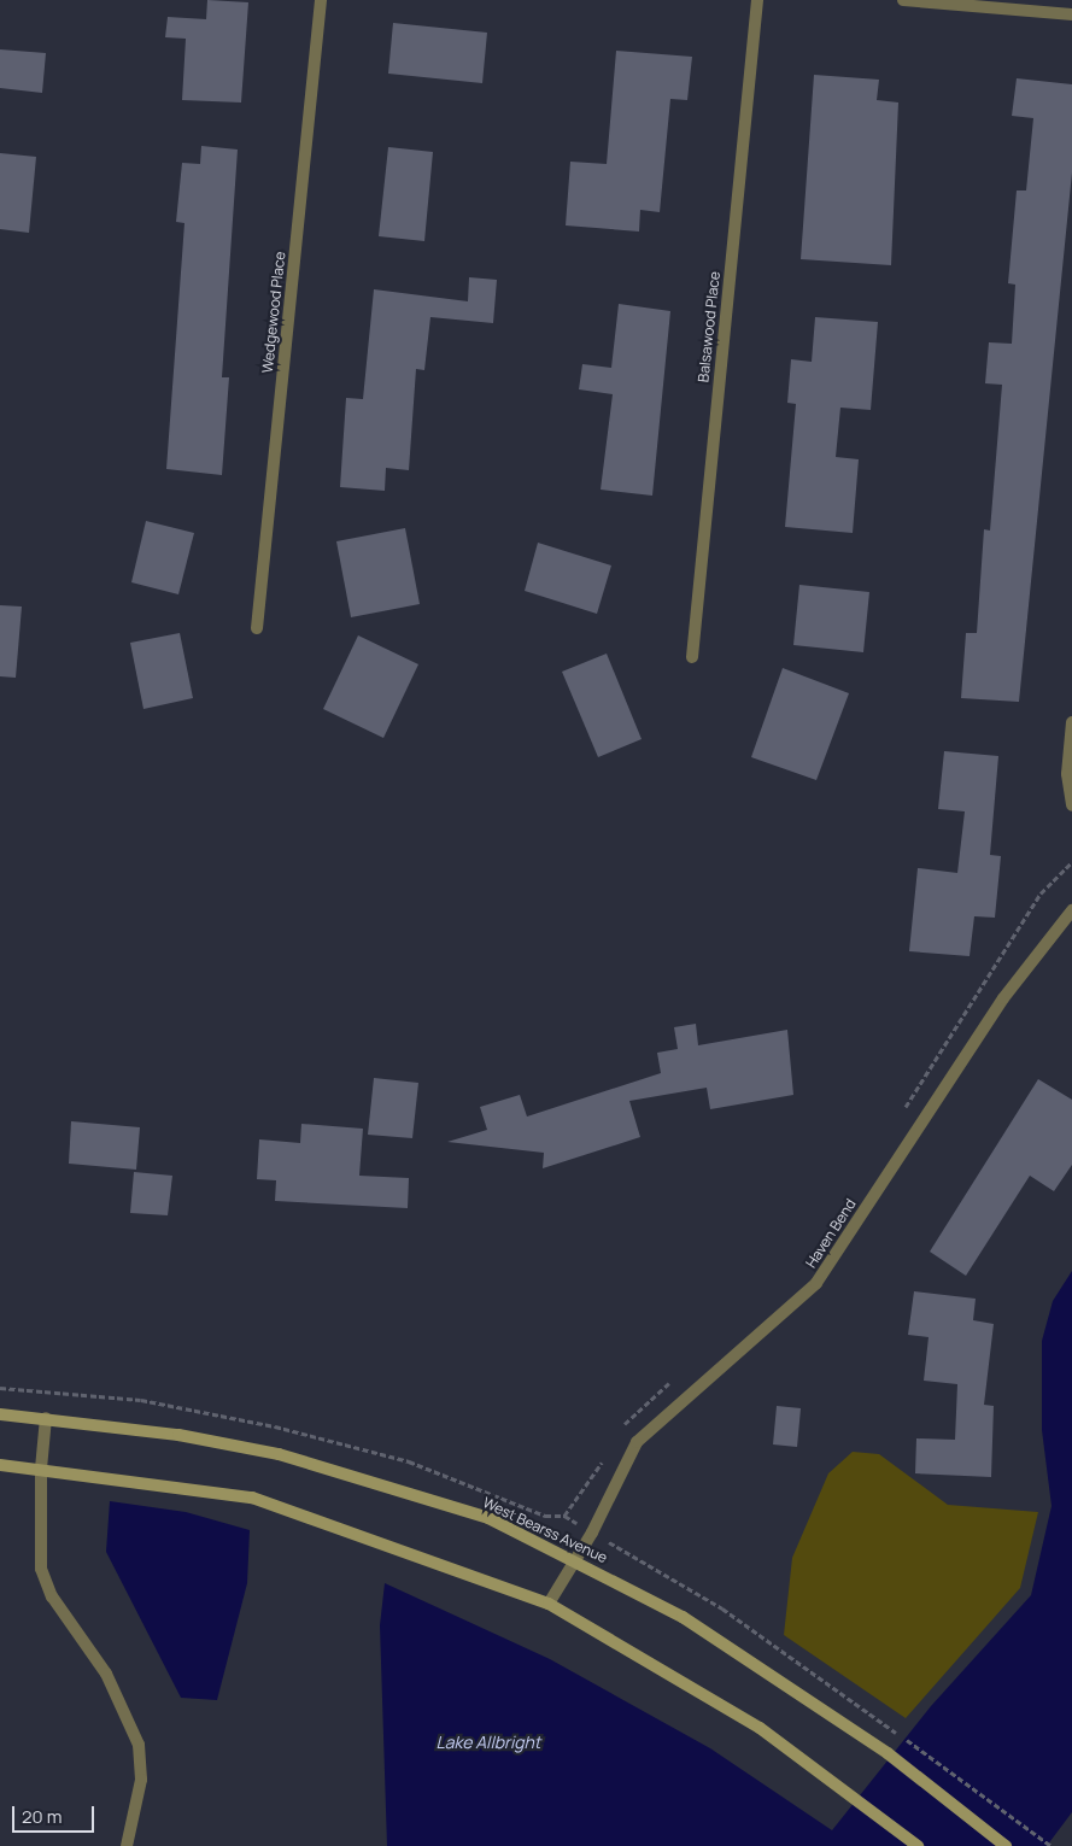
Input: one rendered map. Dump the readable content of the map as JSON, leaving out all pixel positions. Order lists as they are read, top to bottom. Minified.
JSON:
{"streets":{"main road":["West Bearss Avenue"],"street":["Wedgewood Place","Balsawood Place","Haven Bend"]},"crossings":[["Haven Bend","West Bearss Avenue"]],"water":["Lake Allbright"],"scale_bar":"20 m"}
